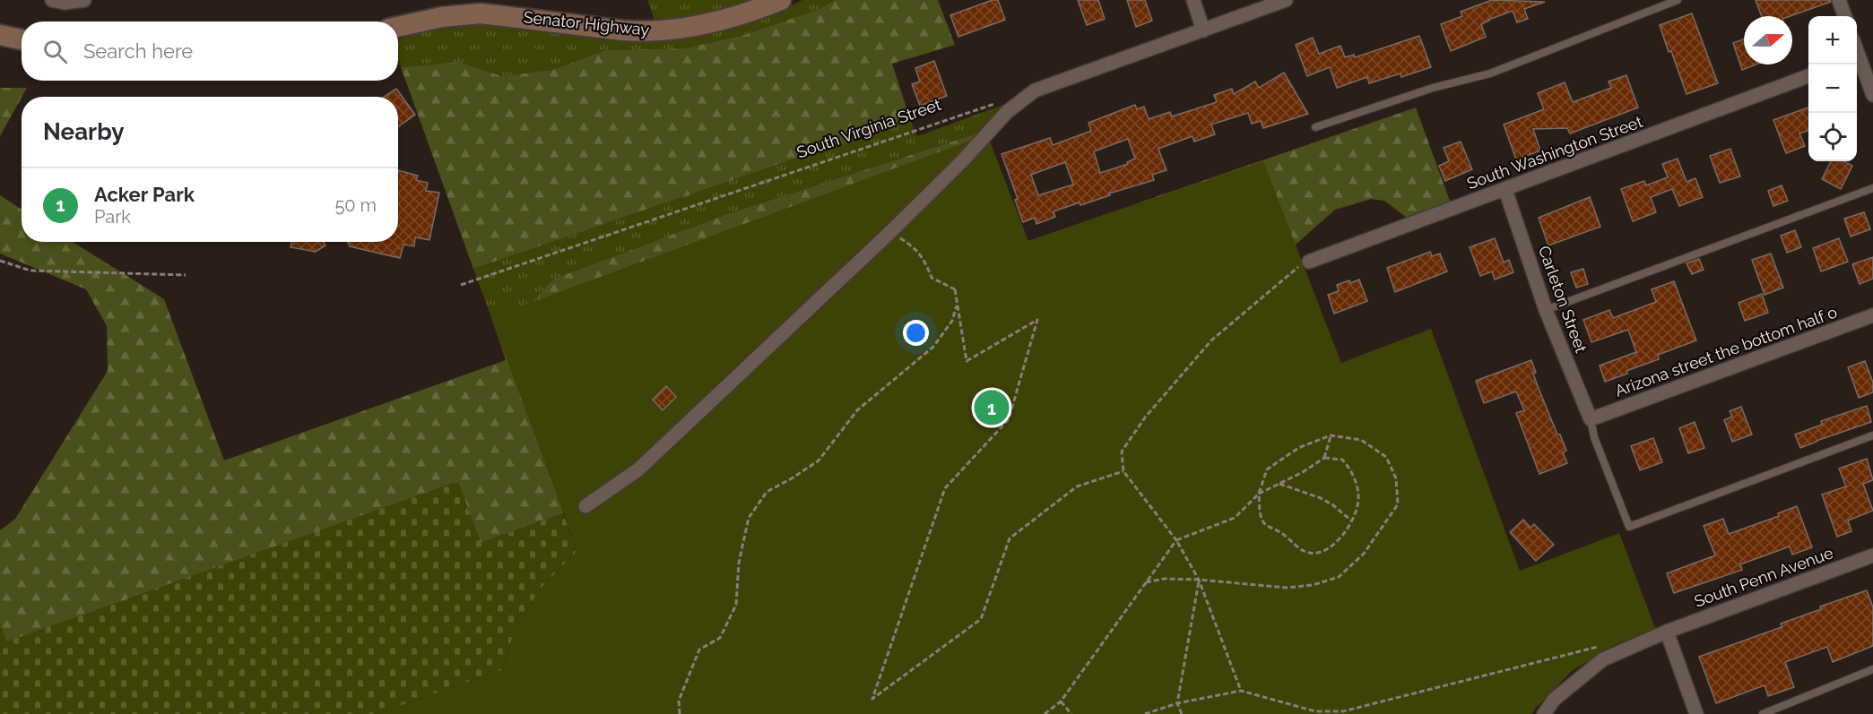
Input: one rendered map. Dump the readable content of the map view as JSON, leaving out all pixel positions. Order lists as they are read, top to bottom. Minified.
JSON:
{"streets":{"street":["Senator Highway","South Washington Street","Carleton Street","Arizona street the bottom half o","South Penn Avenue"],"path":["South Virginia Street"]},"crossings":[["South Washington Street","Carleton Street"],["Carleton Street","Arizona street the bottom half o"]],"north":"right","page":{"map_buttons":["+","−"],"search":"Search here","heading":"Nearby","list":[{"mark":"1","name":"Acker Park","note":"Park","value":"50 m"}],"pins":"1"}}
